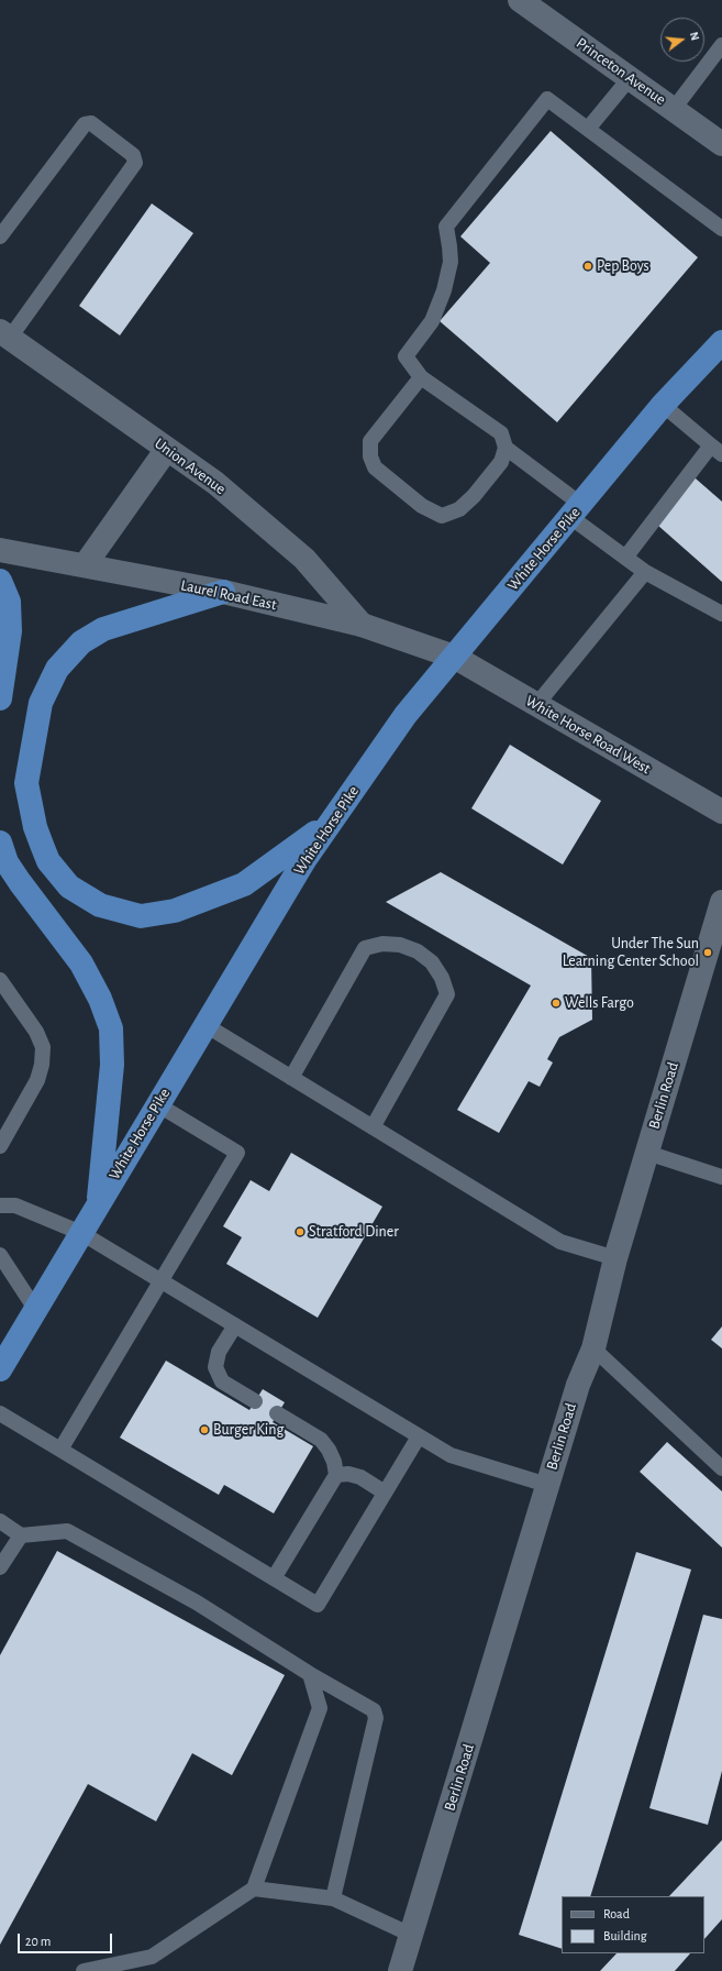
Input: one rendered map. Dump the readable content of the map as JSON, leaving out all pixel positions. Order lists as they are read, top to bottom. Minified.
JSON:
{"streets":{"highway":["White Horse Pike"],"street":["Princeton Avenue","Union Avenue","Laurel Road East","White Horse Road West","Berlin Road"]},"crossings":[["Union Avenue","Laurel Road East"],["White Horse Pike","Laurel Road East"],["White Horse Pike","White Horse Road West"],["Laurel Road East","White Horse Road West"]],"places":["Pep Boys","Under The Sun Learning Center School","Wells Fargo","Stratford Diner","Burger King"],"legend":["Road","Building"],"scale_bar":"20 m","north":"right"}
